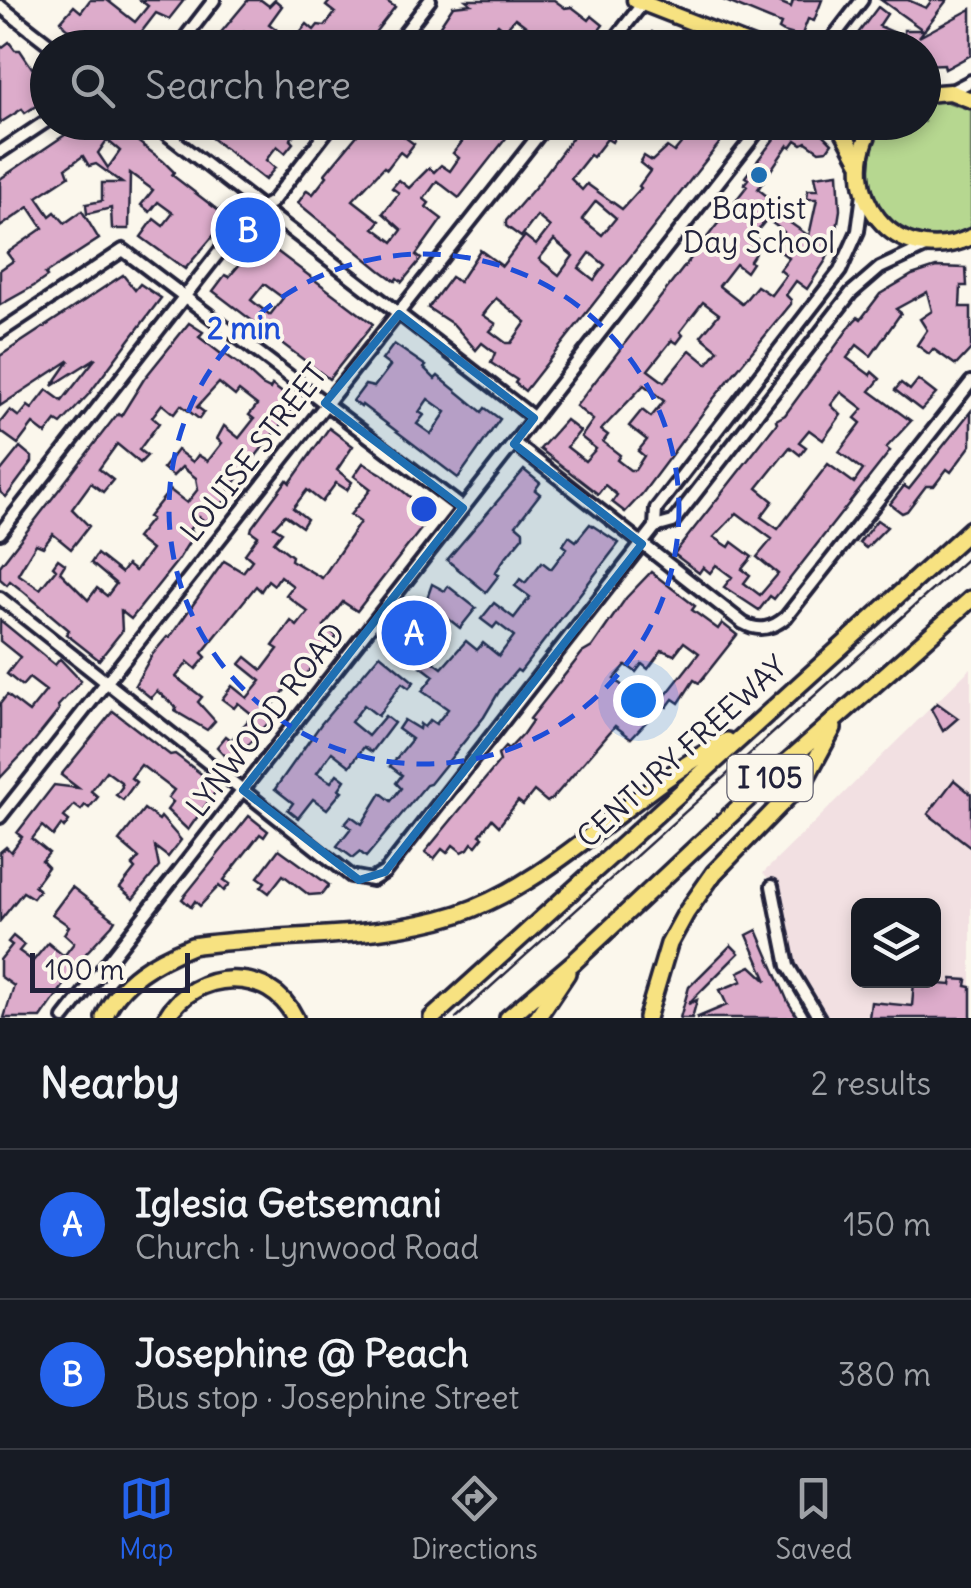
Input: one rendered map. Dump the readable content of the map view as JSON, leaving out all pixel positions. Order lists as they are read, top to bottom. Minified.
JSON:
{"streets":{"highway":["CENTURY FREEWAY","I 105"],"street":["LOUISE STREET","LYNWOOD ROAD"]},"places":["Baptist Day School"],"scale_bar":"100 m","page":{"search":"Search here","pins":["B","A"],"scale":"100 m","heading":["Nearby","2 results"],"list":[{"mark":"A","name":"Iglesia Getsemani","note":"Church · Lynwood Road","value":"150 m"},{"mark":"B","name":"Josephine @ Peach","note":"Bus stop · Josephine Street","value":"380 m"}],"nav":["Map","Directions","Saved"]},"rings":["2 min"]}
